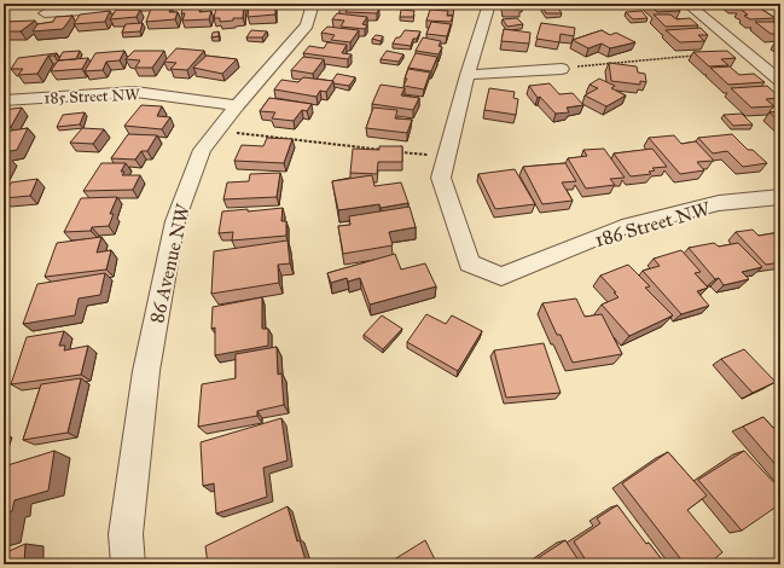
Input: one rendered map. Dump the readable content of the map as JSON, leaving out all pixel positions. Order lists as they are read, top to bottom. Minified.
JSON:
{"streets":{"street":["185 Street NW","186 Street NW","86 Avenue NW"]},"crossings":[["185 Street NW","86 Avenue NW"]]}
